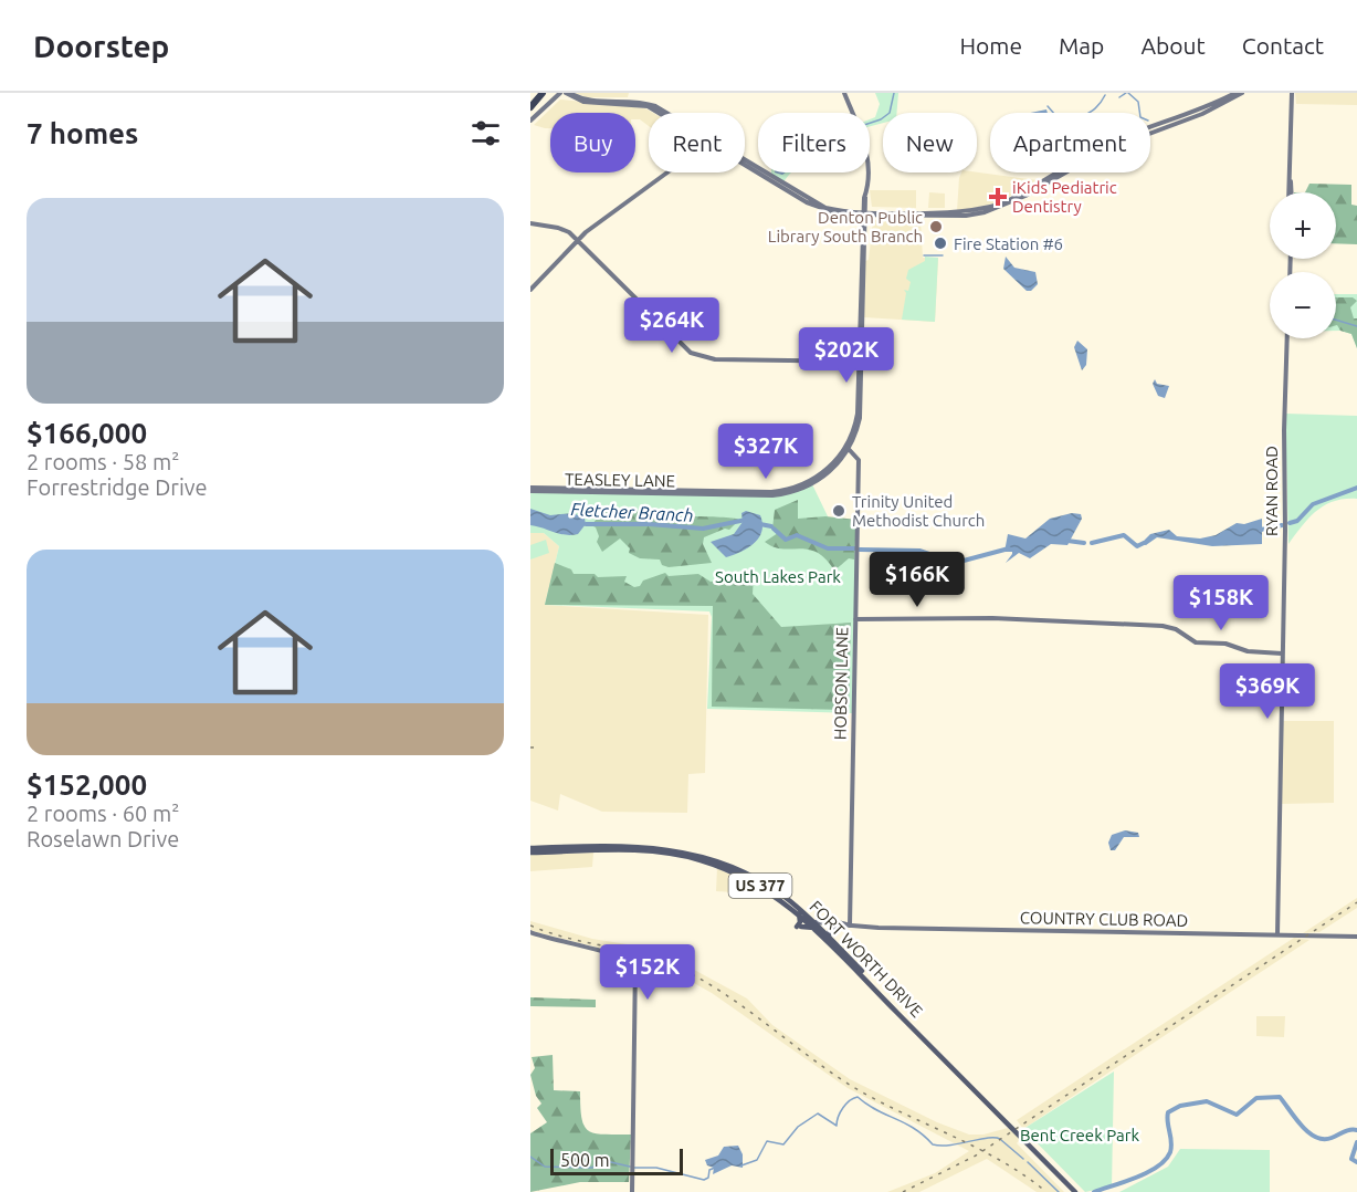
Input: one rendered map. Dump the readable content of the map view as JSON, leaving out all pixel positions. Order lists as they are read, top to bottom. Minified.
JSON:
{"streets":{"main road":["TEASLEY LANE","RYAN ROAD","HOBSON LANE","US 377","COUNTRY CLUB ROAD","FORT WORTH DRIVE"]},"crossings":[["TEASLEY LANE","HOBSON LANE"],["RYAN ROAD","COUNTRY CLUB ROAD"],["HOBSON LANE","COUNTRY CLUB ROAD"],["COUNTRY CLUB ROAD","FORT WORTH DRIVE"]],"water":["Fletcher Branch"],"parks":["South Lakes Park","Bent Creek Park"],"places":{"health":["iKids Pediatric Dentistry"],"other":["Denton Public Library South Branch","Fire Station #6","Trinity United Methodist Church"]},"scale_bar":"500 m","page":{"header":"Doorstep","nav":["Home","Map","About","Contact"],"heading":"7 homes","chip":["Buy","Rent","Filters","New","Apartment"],"list":[{"name":"$166,000","note":"2 rooms · 58 m² · Forrestridge Drive"},{"name":"$152,000","note":"2 rooms · 60 m² · Roselawn Drive"}],"map_buttons":["+","−"],"price":["$264K","$202K","$327K","$166K","$158K","$369K","$152K"],"scale":"500 m"}}
